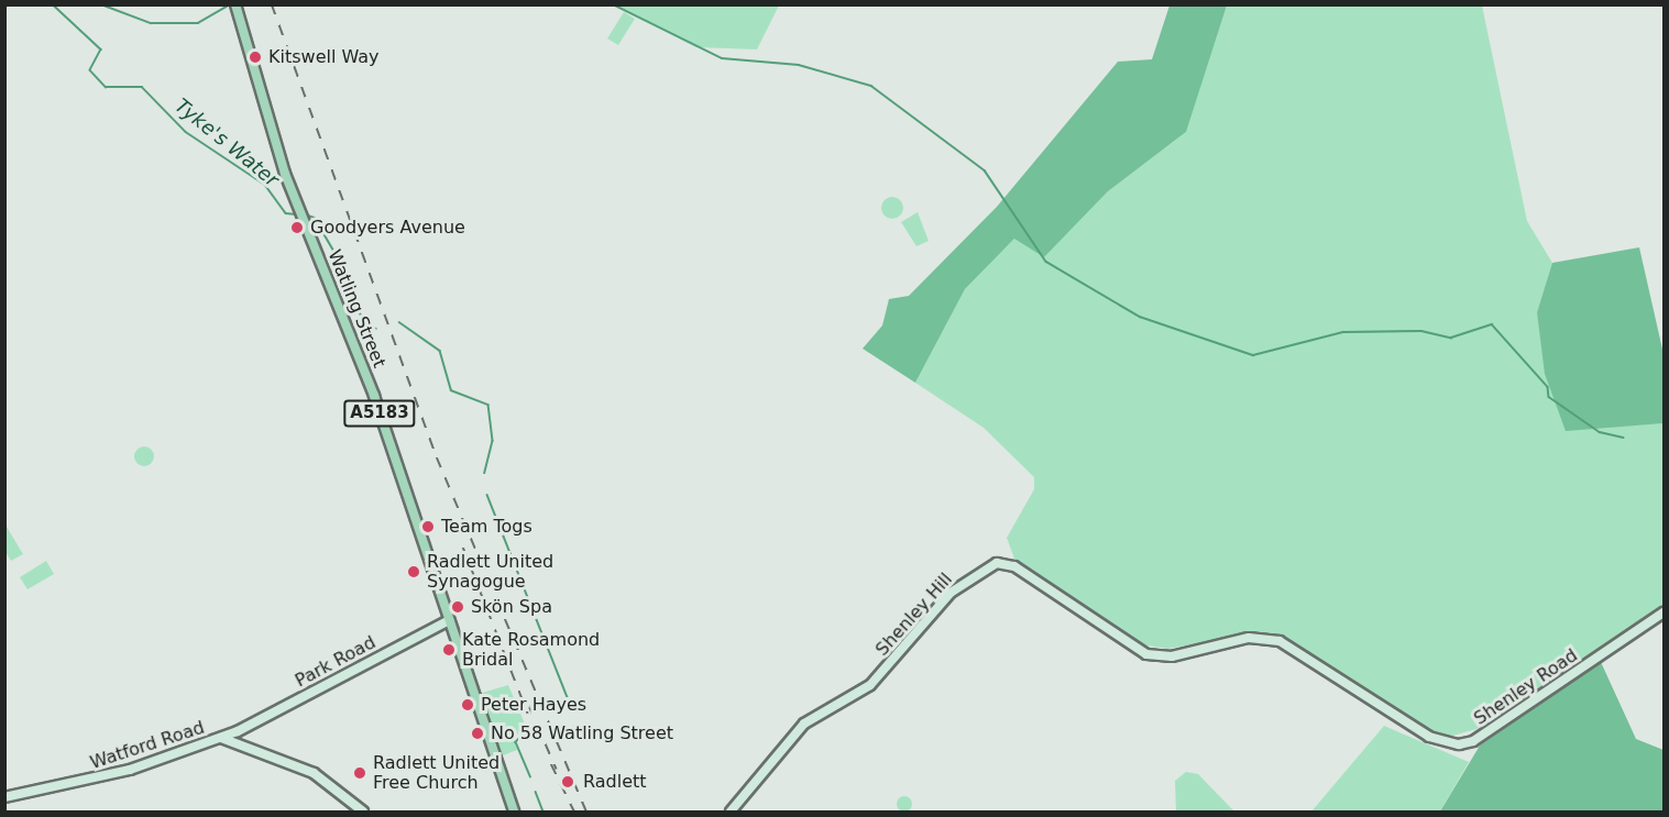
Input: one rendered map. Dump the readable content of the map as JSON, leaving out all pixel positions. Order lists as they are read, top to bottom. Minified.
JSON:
{"streets":{"main road":["Watling Street","A5183"],"street":["Shenley Hill","Park Road","Shenley Road","Watford Road"]},"crossings":[["Watling Street","Park Road"],["Shenley Hill","Shenley Road"],["Park Road","Watford Road"]],"water":["Tyke's Water"],"places":["Kitswell Way","Goodyers Avenue","Team Togs","Radlett United Synagogue","Skön Spa","Kate Rosamond Bridal","Peter Hayes","No 58 Watling Street","Radlett United Free Church","Radlett"]}
